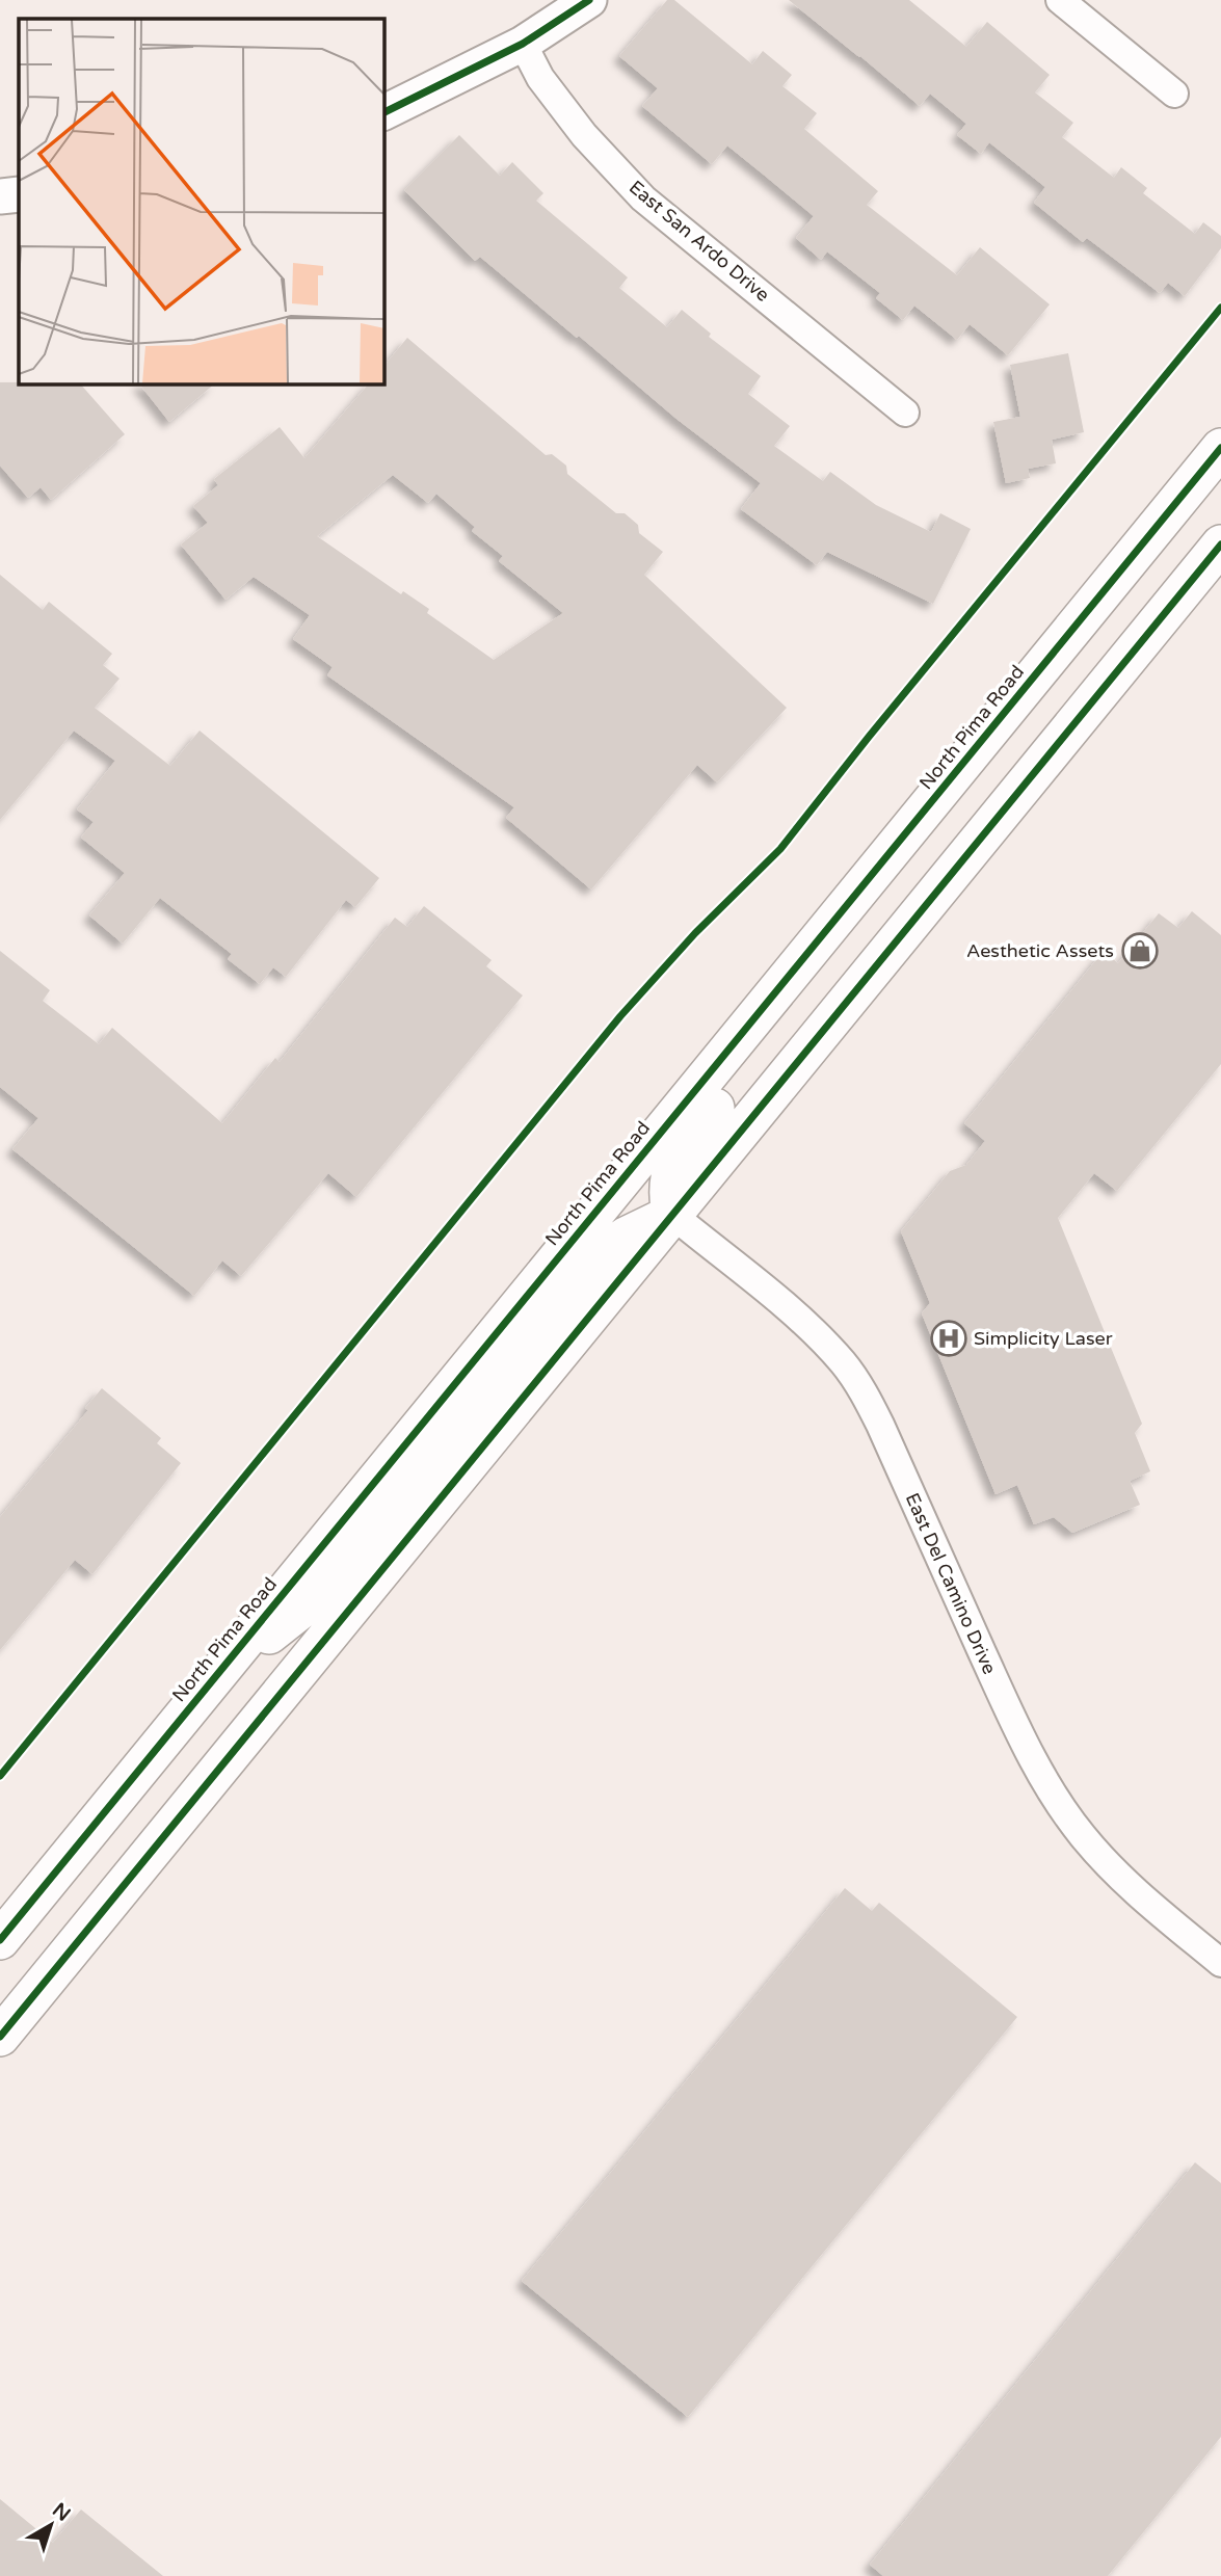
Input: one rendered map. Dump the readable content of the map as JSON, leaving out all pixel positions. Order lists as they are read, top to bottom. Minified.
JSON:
{"streets":{"main road":["North Pima Road"],"street":["East San Ardo Drive","East Del Camino Drive"]},"places":{"shop":["Aesthetic Assets"],"hospital":["Simplicity Laser"]},"north":"top right"}
